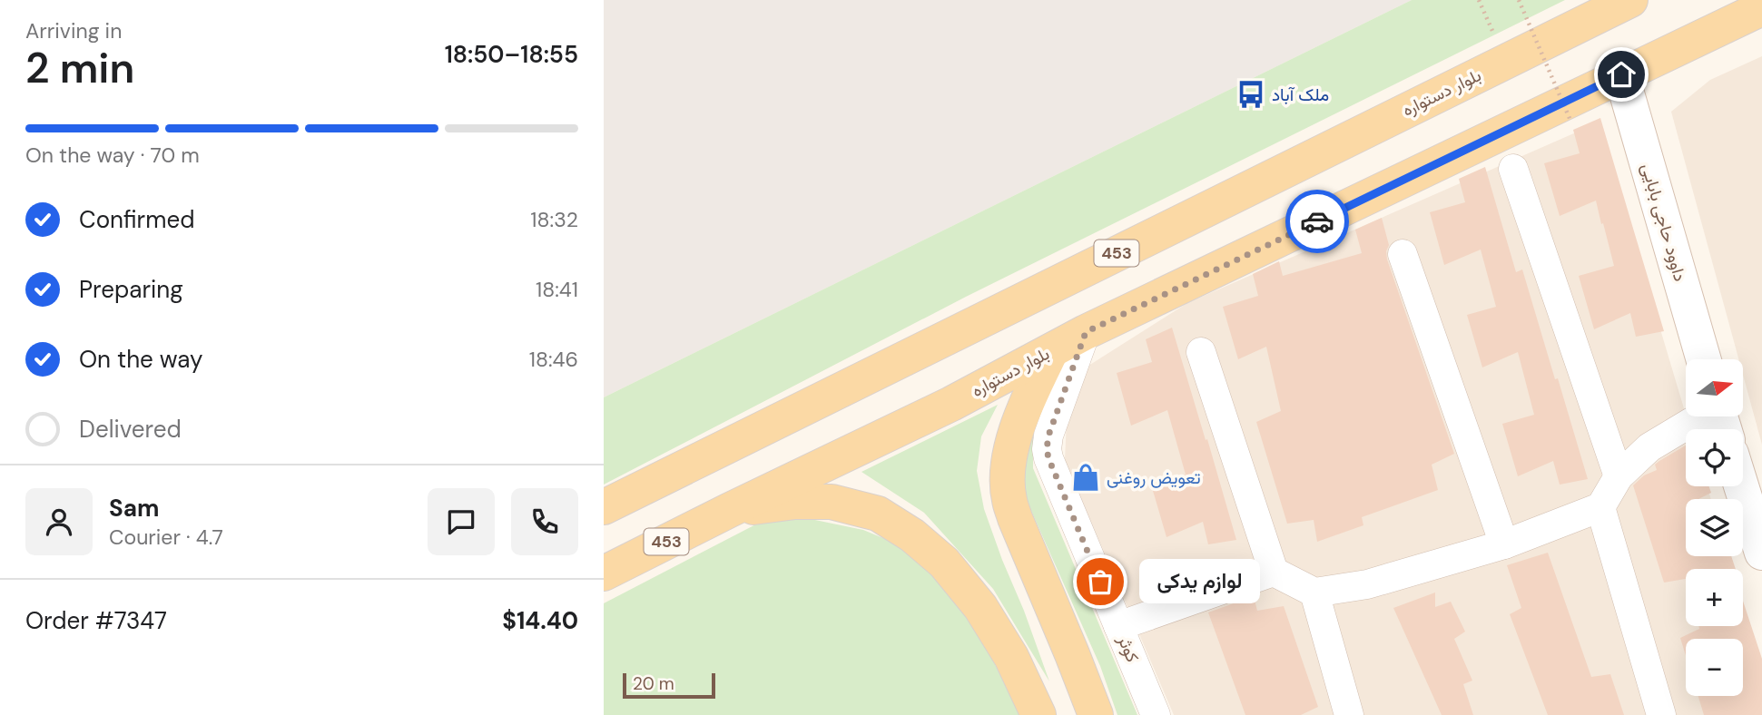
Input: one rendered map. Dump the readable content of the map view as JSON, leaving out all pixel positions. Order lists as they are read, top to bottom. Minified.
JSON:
{"streets":{"main road":["بلوار دستواره","453"],"street":["داوود حاجی بابایی","کوثر"]},"crossings":[["بلوار دستواره","داوود حاجی بابایی"],["بلوار دستواره","کوثر"]],"places":{"bus stop":["ملک آباد"],"shop":["تعویض روغنی"],"other":["لوازم یدکی"]},"scale_bar":"20 m","north":"right","page":{"heading":["2 min","Arriving in","18:50–18:55"],"panel":["Sam","Courier · 4.7","Order #7347","$14.40"],"bar":"On the way · 70 m","list":[["Confirmed","18:32"],["Preparing","18:41"],["On the way","18:46"],"Delivered"],"map_buttons":["+","−"],"bubble":"لوازم یدکی","scale":"20 m"}}
